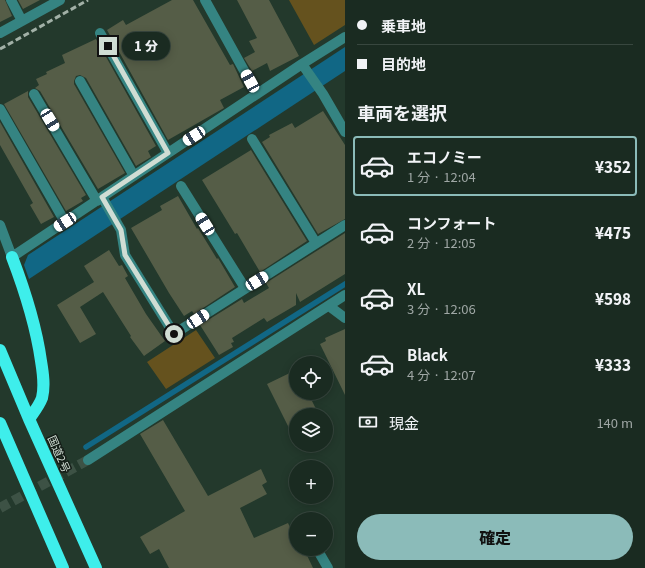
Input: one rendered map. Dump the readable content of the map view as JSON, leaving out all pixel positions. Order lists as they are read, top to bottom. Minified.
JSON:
{"streets":{"highway":["国道2号"]},"page":{"banner":["乗車地","目的地"],"bubble":"1 分","heading":"車両を選択","list":[{"name":"エコノミー","note":"1 分 · 12:04","value":"¥352"},{"name":"コンフォート","note":"2 分 · 12:05","value":"¥475"},{"name":"XL","note":"3 分 · 12:06","value":"¥598"},{"name":"Black","note":"4 分 · 12:07","value":"¥333"}],"map_buttons":["+","−"],"pay":["現金","140 m"],"buttons":"確定"}}
